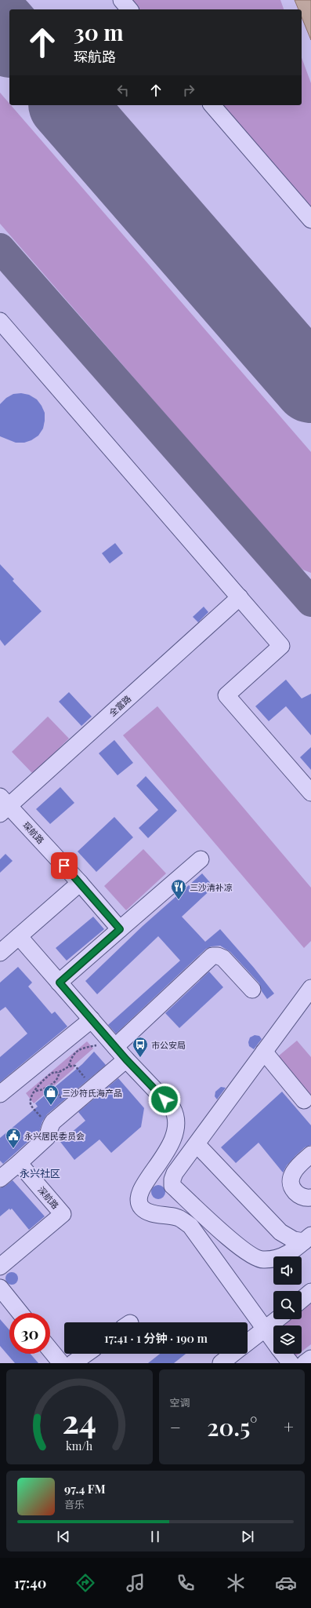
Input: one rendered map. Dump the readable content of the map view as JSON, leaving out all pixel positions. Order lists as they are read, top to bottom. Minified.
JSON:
{"streets":{"street":["全富路","琛航路","深航路"]},"crossings":[["全富路","琛航路"]],"districts":["永兴社区"],"places":{"restaurant":["三沙清补凉"],"bus stop":["市公安局"],"shop":["三沙符氏海产品"],"public building":["永兴居民委员会"]},"page":{"turn":["30 m","琛航路"],"limit":"30","trip":"17:41 · 1 分钟 · 190 m","tile":"空调","heat":["−","20.5°","+"],"song":["97.4 FM","音乐"],"tabs":"17:40","gauge":["24","km/h"]}}
